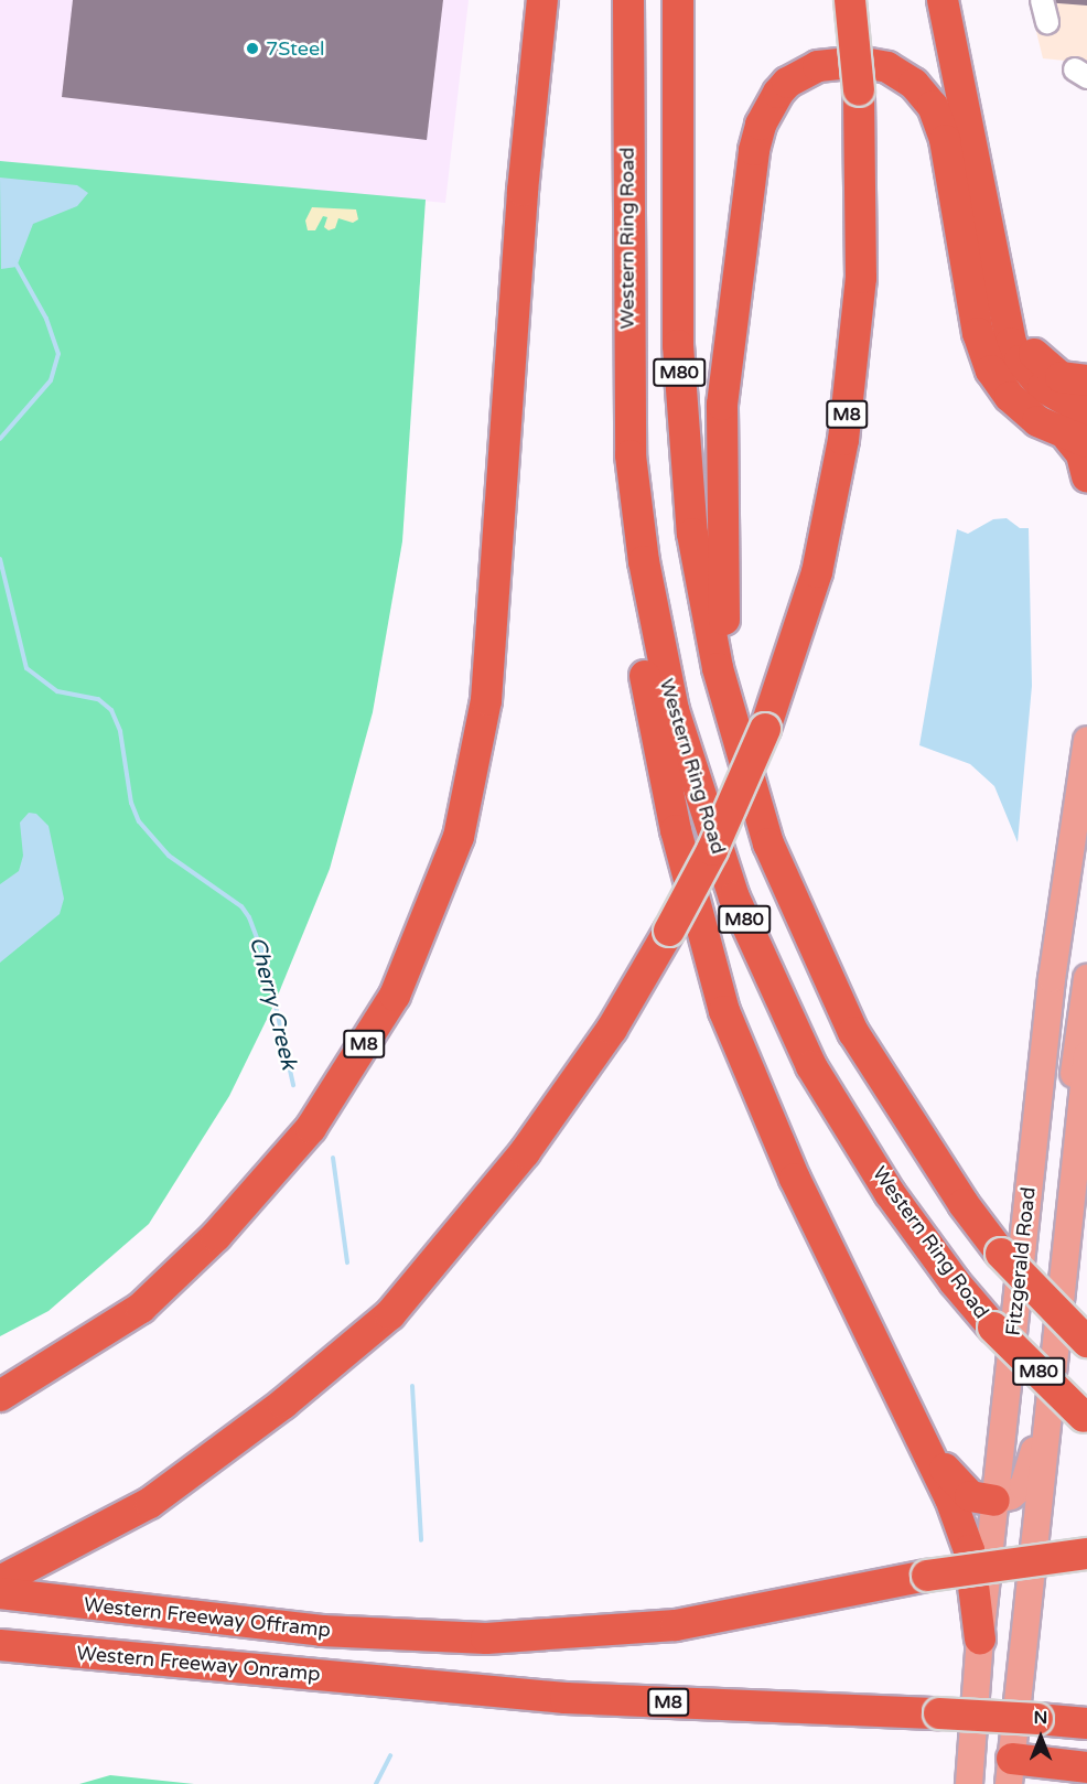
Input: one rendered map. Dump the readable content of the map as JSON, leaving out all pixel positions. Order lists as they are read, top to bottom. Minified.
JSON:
{"streets":{"highway":["Western Ring Road","M80","M8","Western Freeway Offramp","Western Freeway Onramp"],"main road":["Fitzgerald Road"]},"crossings":[["M80","M8"],["M8","Western Freeway Offramp"]],"water":["Cherry Creek"],"places":["7Steel"],"north":"top"}
